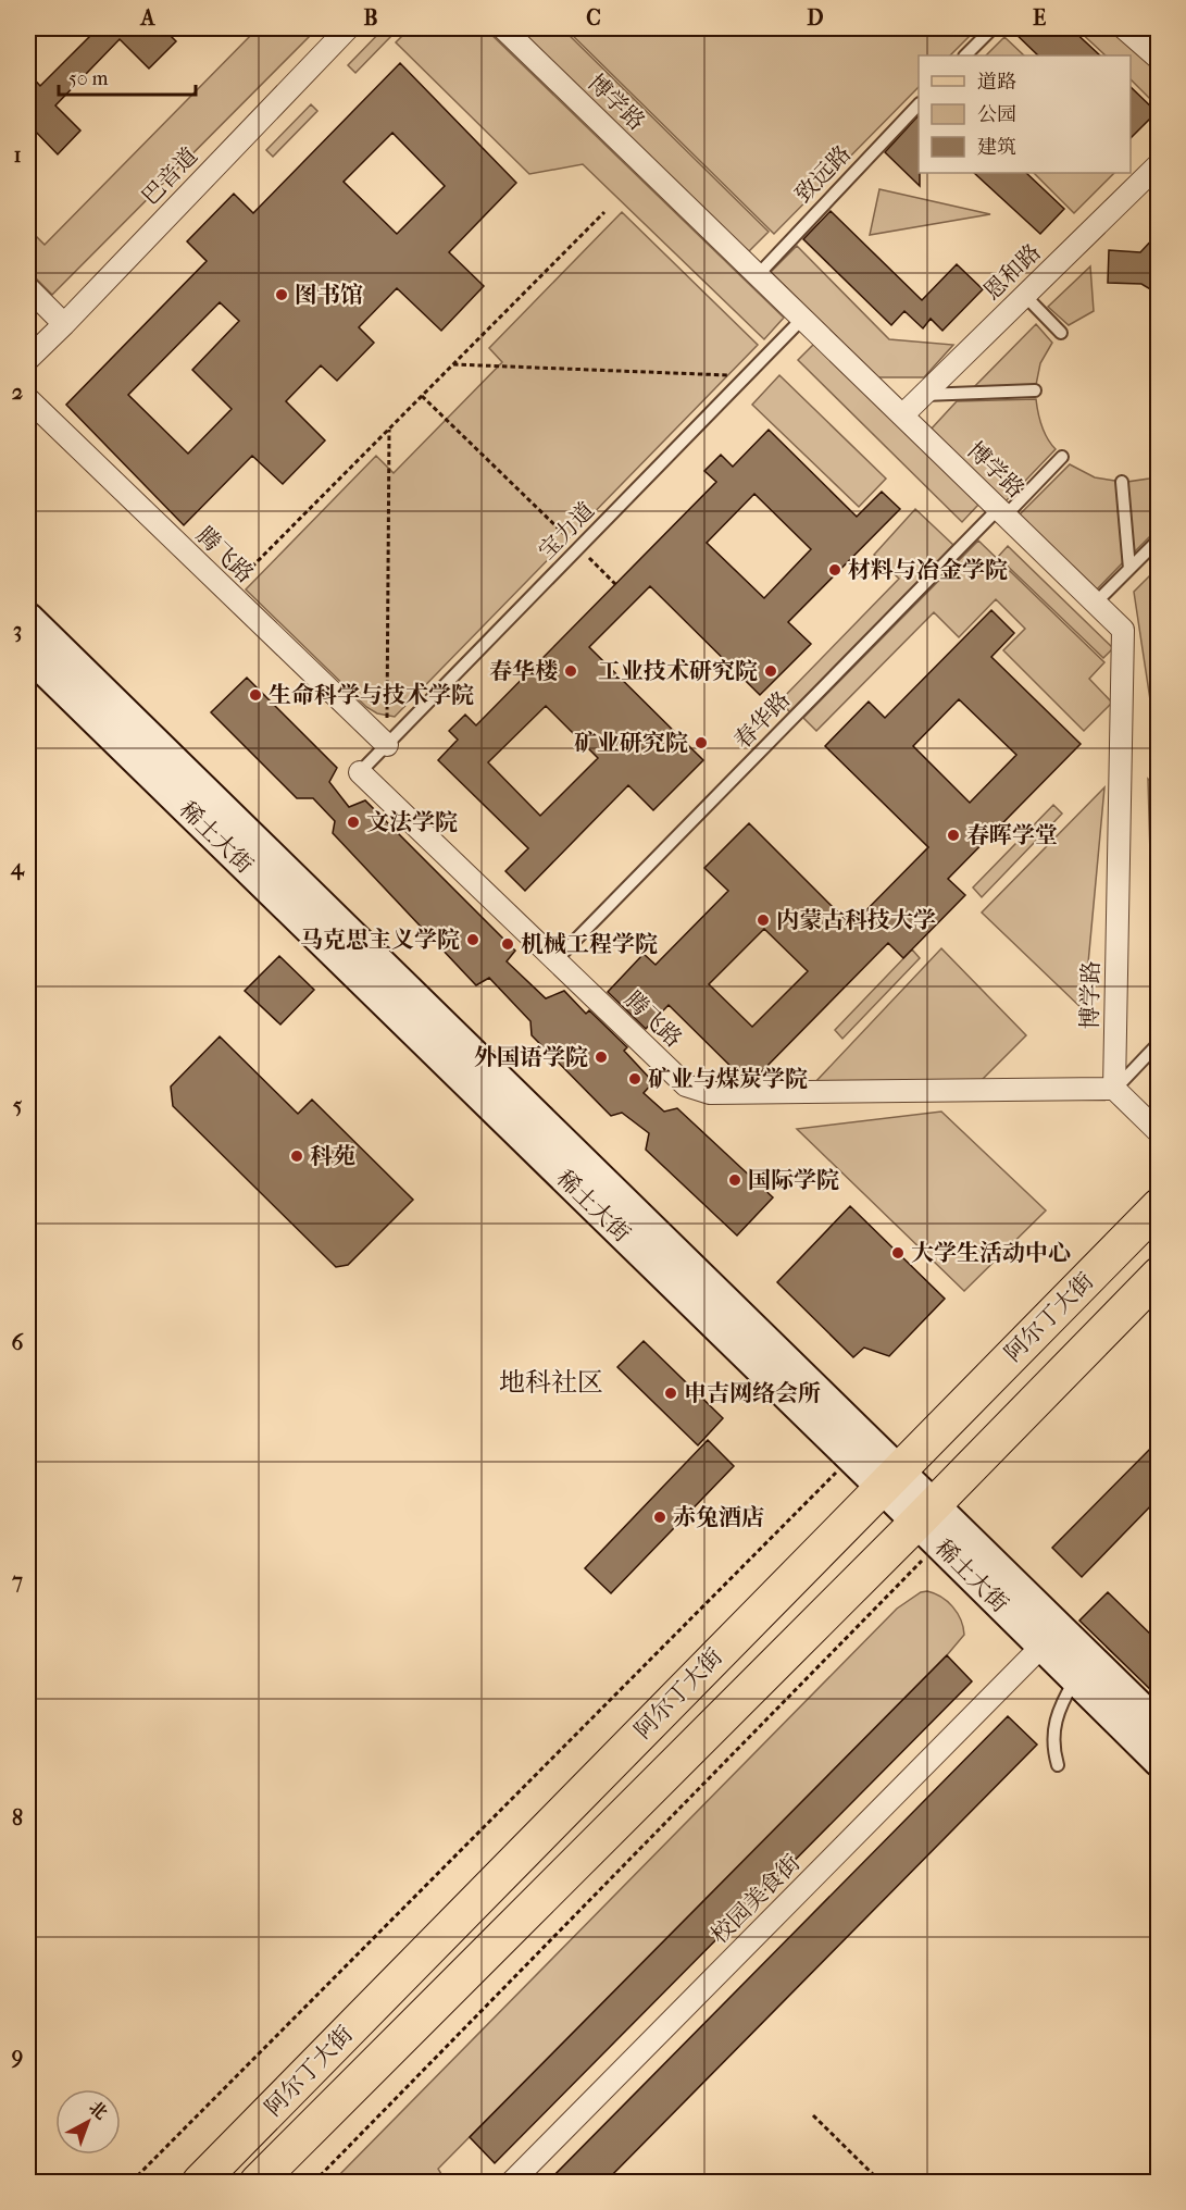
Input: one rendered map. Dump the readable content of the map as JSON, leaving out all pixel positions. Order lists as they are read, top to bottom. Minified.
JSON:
{"streets":{"main road":["稀土大街","阿尔丁大街"],"street":["博学路","巴音道","恩和路","腾飞路","校园美食街"],"lane":["致远路","宝力道","春华路"]},"crossings":[["博学路","致远路"],["博学路","恩和路"],["博学路","宝力道"],["博学路","腾飞路"],["博学路","春华路"],["宝力道","腾飞路"],["腾飞路","春华路"],["稀土大街","阿尔丁大街"]],"districts":["地科社区"],"places":["图书馆","材料与冶金学院","春华楼","工业技术研究院","生命科学与技术学院","矿业研究院","文法学院","春晖学堂","内蒙古科技大学","马克思主义学院","机械工程学院","外国语学院","矿业与煤炭学院","科苑","国际学院","大学生活动中心","申吉网络会所","赤兔酒店"],"legend":["道路","公园","建筑"],"scale_bar":"50 m","north":"top right","grid":{"columns":["A","B","C","D","E"],"rows":["1","2","3","4","5","6","7","8","9"]}}
